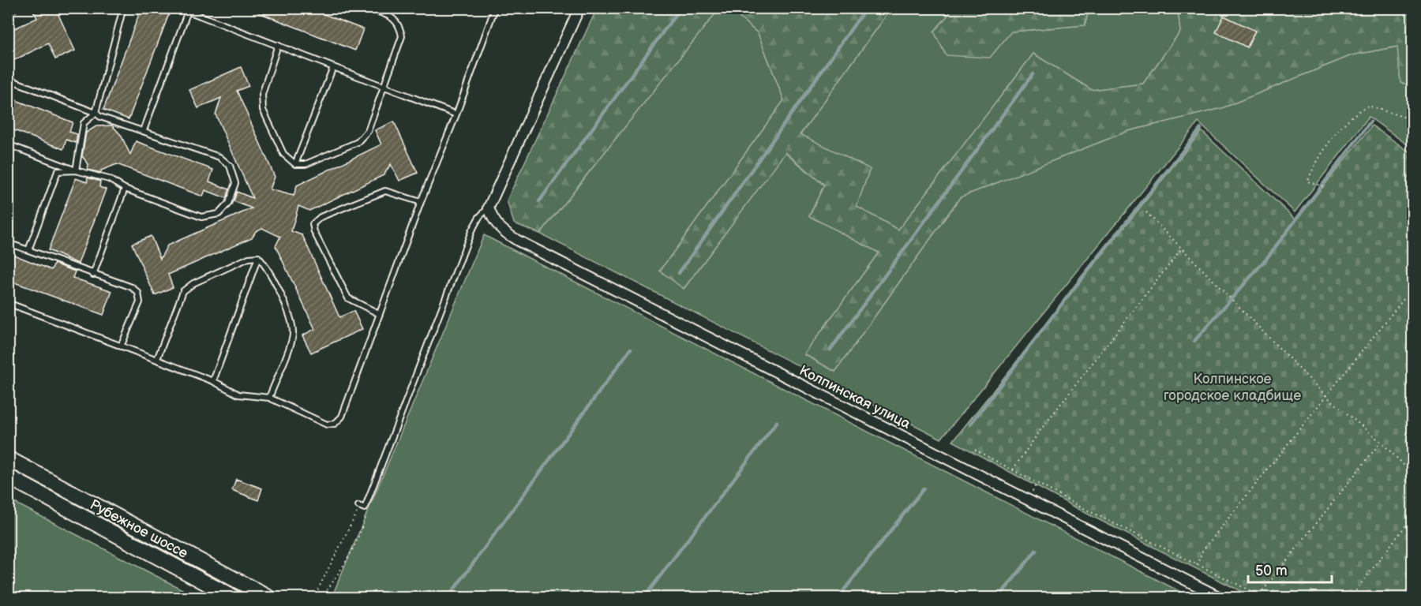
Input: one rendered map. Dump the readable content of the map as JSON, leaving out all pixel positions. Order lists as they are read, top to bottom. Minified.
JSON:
{"streets":{"main road":["Рубежное шоссе"],"street":["Колпинская улица"]},"parks":["Колпинское городское кладбище"],"scale_bar":"50 m"}
